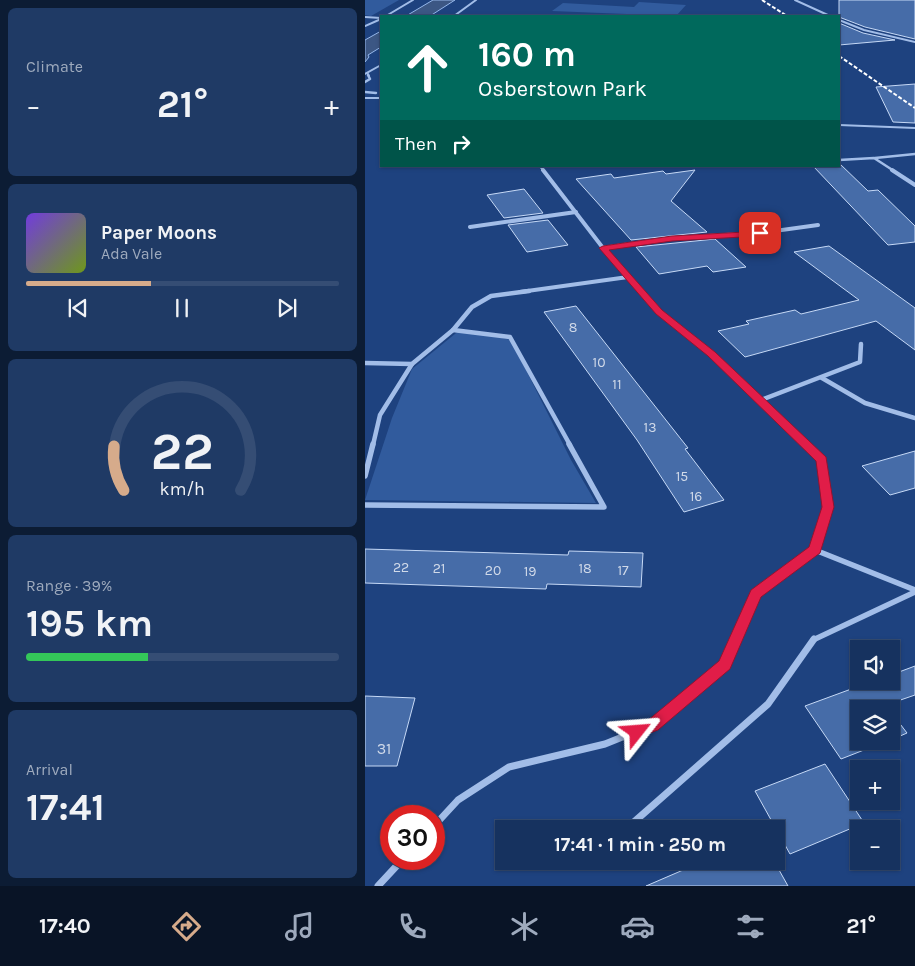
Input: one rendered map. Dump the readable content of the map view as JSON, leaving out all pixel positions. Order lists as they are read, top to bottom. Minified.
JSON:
{"house_numbers":["8","10","11","13","15","16","22","21","18","20","17","19","31"],"page":{"tile":["Climate",["Range · 39%","195 km"],["Arrival","17:41"]],"turn":["160 m","Osberstown Park"],"heat":["−","21°","+"],"then":"Then","song":["Paper Moons","Ada Vale"],"map_buttons":["+","−"],"limit":"30","trip":"17:41 · 1 min · 250 m","tabs":["17:40","21°"],"gauge":["22","km/h"]}}
